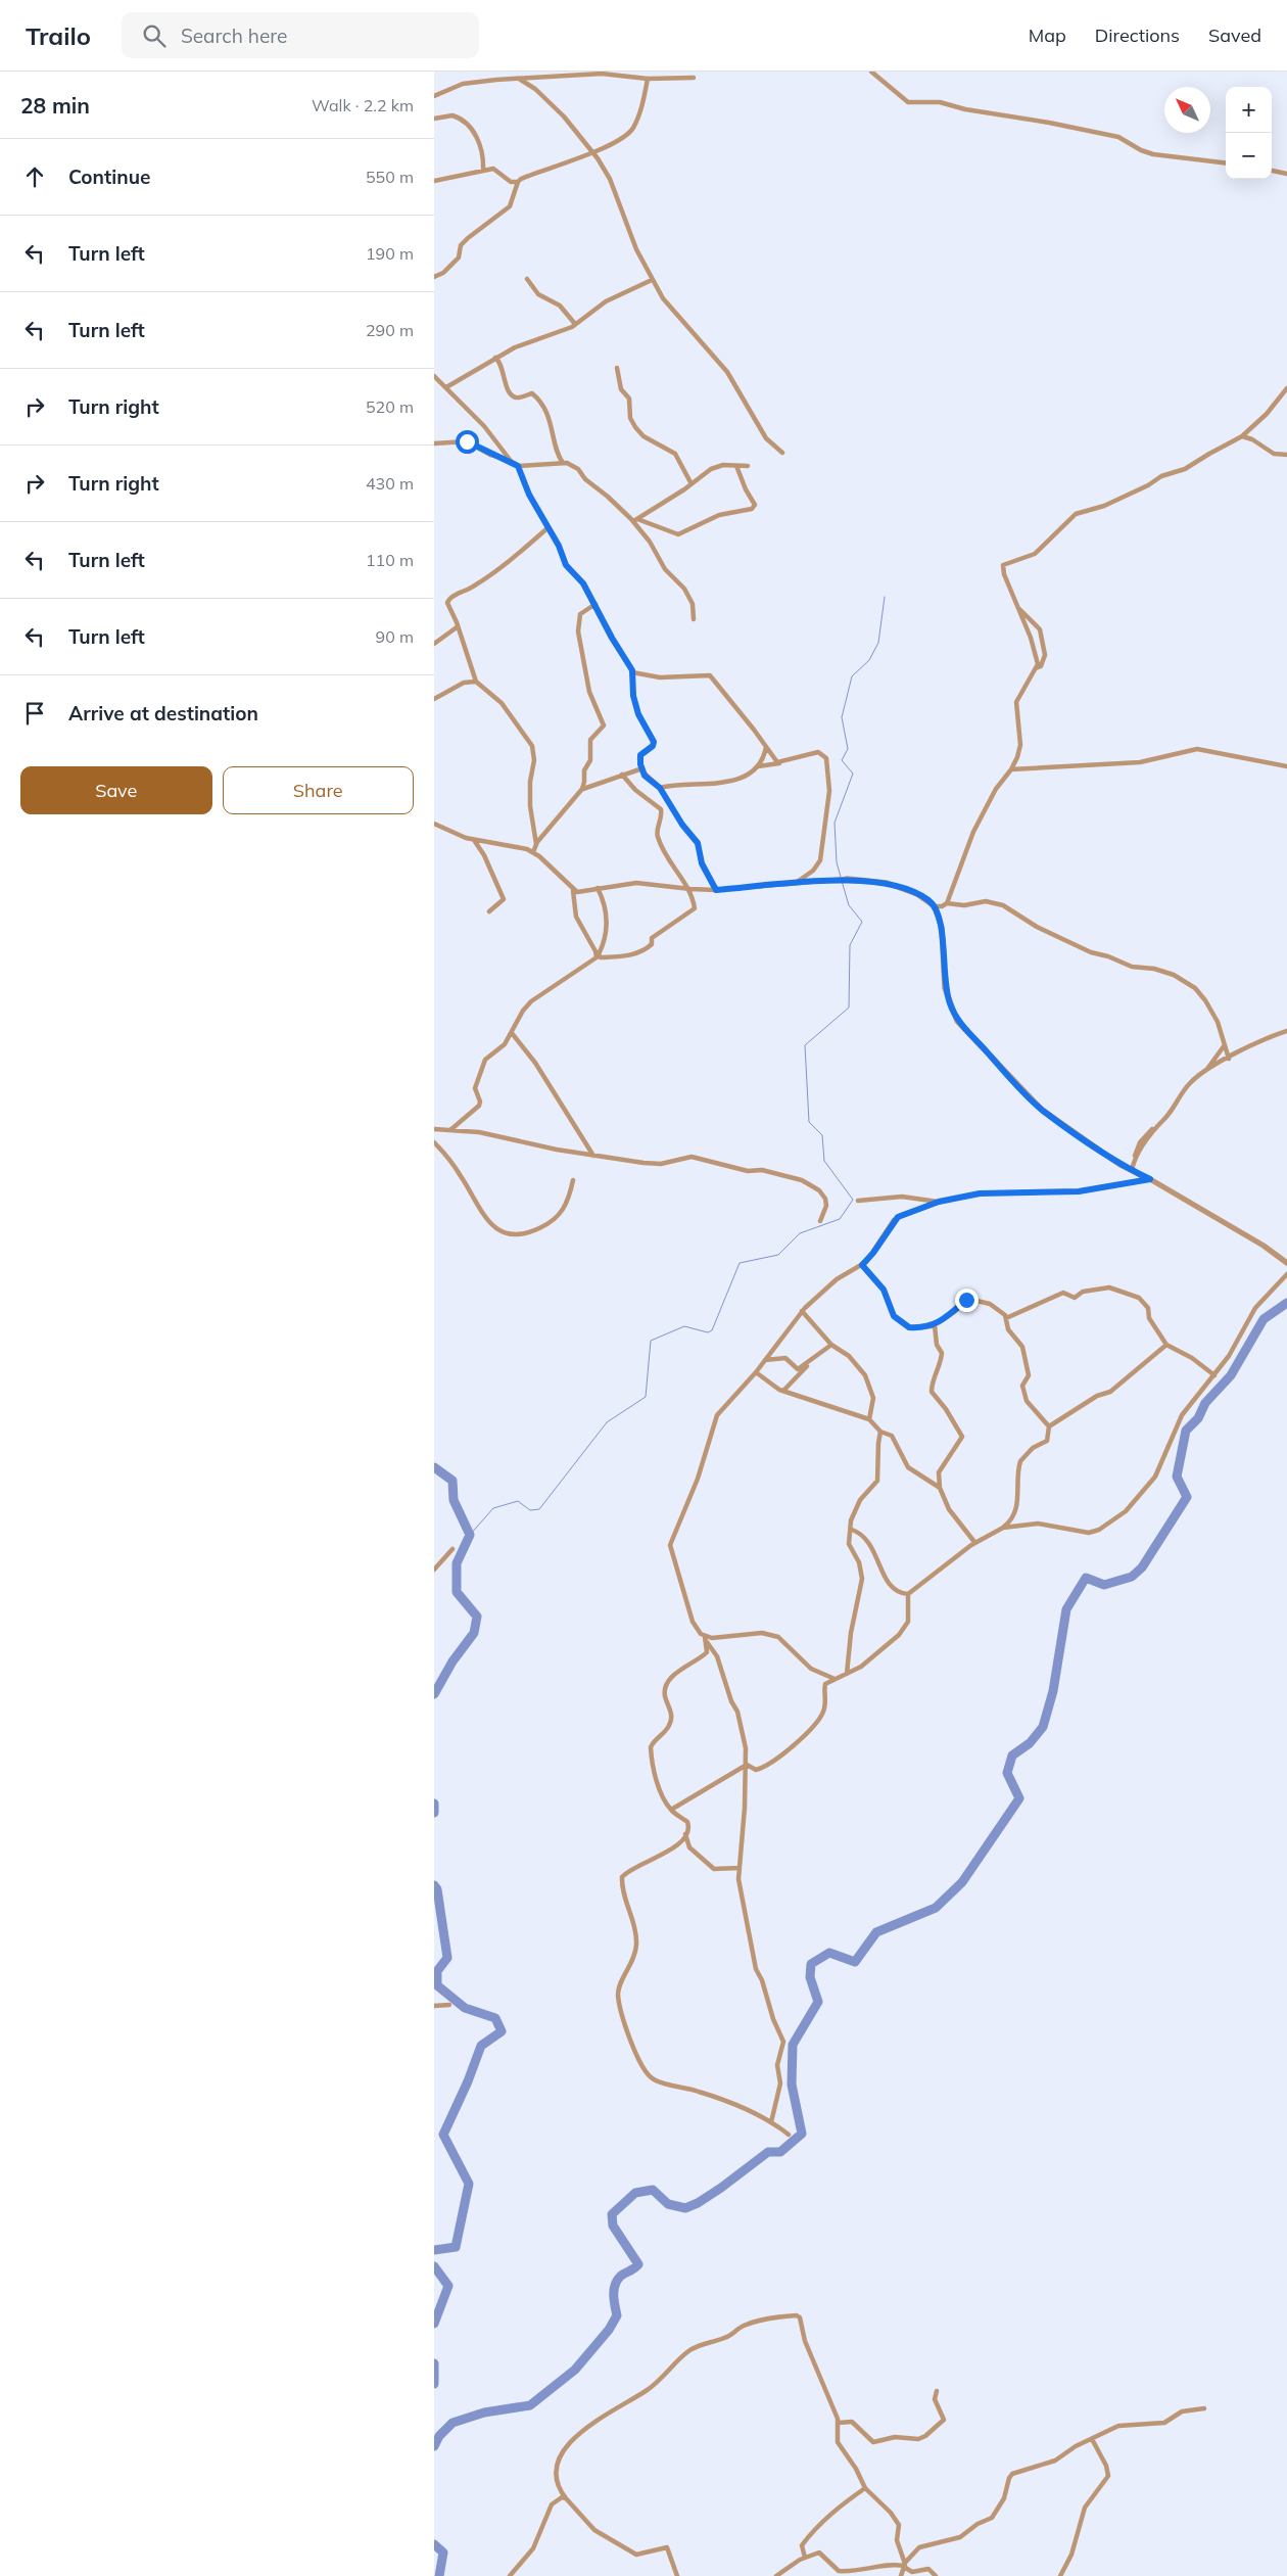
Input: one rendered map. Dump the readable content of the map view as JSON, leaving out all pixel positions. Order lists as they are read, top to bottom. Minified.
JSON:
{"north":"top left","page":{"header":"Trailo","search":"Search here","nav":["Map","Directions","Saved"],"heading":["28 min","Walk · 2.2 km"],"map_buttons":["+","−"],"list":[["Continue","550 m"],["Turn left","190 m"],["Turn left","290 m"],["Turn right","520 m"],["Turn right","430 m"],["Turn left","110 m"],["Turn left","90 m"],"Arrive at destination"],"buttons":["Save","Share"]}}
